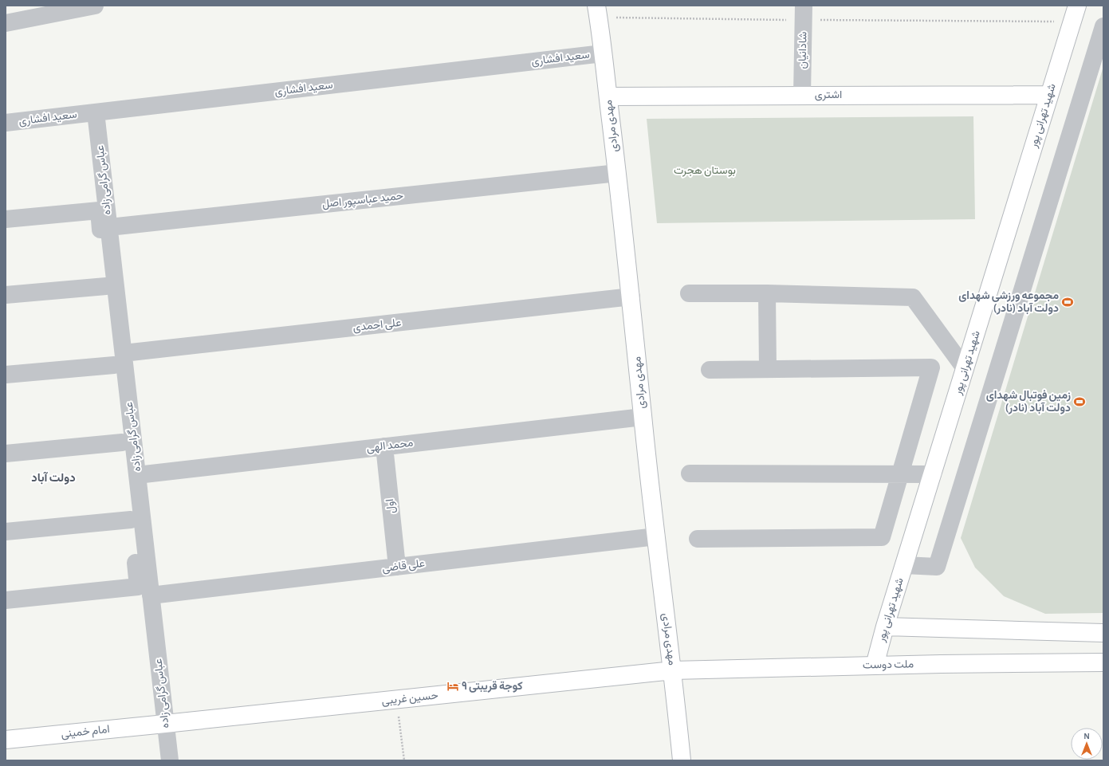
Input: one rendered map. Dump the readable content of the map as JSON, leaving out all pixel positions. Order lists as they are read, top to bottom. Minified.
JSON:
{"streets":{"street":["شادانیان","سعید افشاری","اشتری","شهید تهرانی پور","مهدی مرادی","عباس گرامی زاده","حمید عباسپور اصل","علی احمدی","محمد الهی","اول","علی قاضی","ملت دوست","حسین غریبی","امام خمینی"]},"crossings":[["شادانیان","اشتری"],["سعید افشاری","مهدی مرادی"],["سعید افشاری","عباس گرامی زاده"],["اشتری","شهید تهرانی پور"],["اشتری","مهدی مرادی"],["شهید تهرانی پور","ملت دوست"],["مهدی مرادی","حمید عباسپور اصل"],["مهدی مرادی","علی احمدی"],["مهدی مرادی","محمد الهی"],["مهدی مرادی","علی قاضی"],["مهدی مرادی","ملت دوست"],["مهدی مرادی","حسین غریبی"],["عباس گرامی زاده","حمید عباسپور اصل"],["عباس گرامی زاده","علی احمدی"],["عباس گرامی زاده","محمد الهی"],["عباس گرامی زاده","علی قاضی"],["عباس گرامی زاده","حسین غریبی"],["عباس گرامی زاده","امام خمینی"],["محمد الهی","اول"],["اول","علی قاضی"],["ملت دوست","حسین غریبی"],["حسین غریبی","امام خمینی"]],"districts":["دولت آباد"],"parks":["بوستان هجرت"],"places":{"sports":["مجموعه ورزشی شهدای دولت آباد (نادر)","زمین فوتبال شهدای دولت آباد (نادر)"],"hotel":["۹ کوجة قریبتی"]},"north":"top"}
